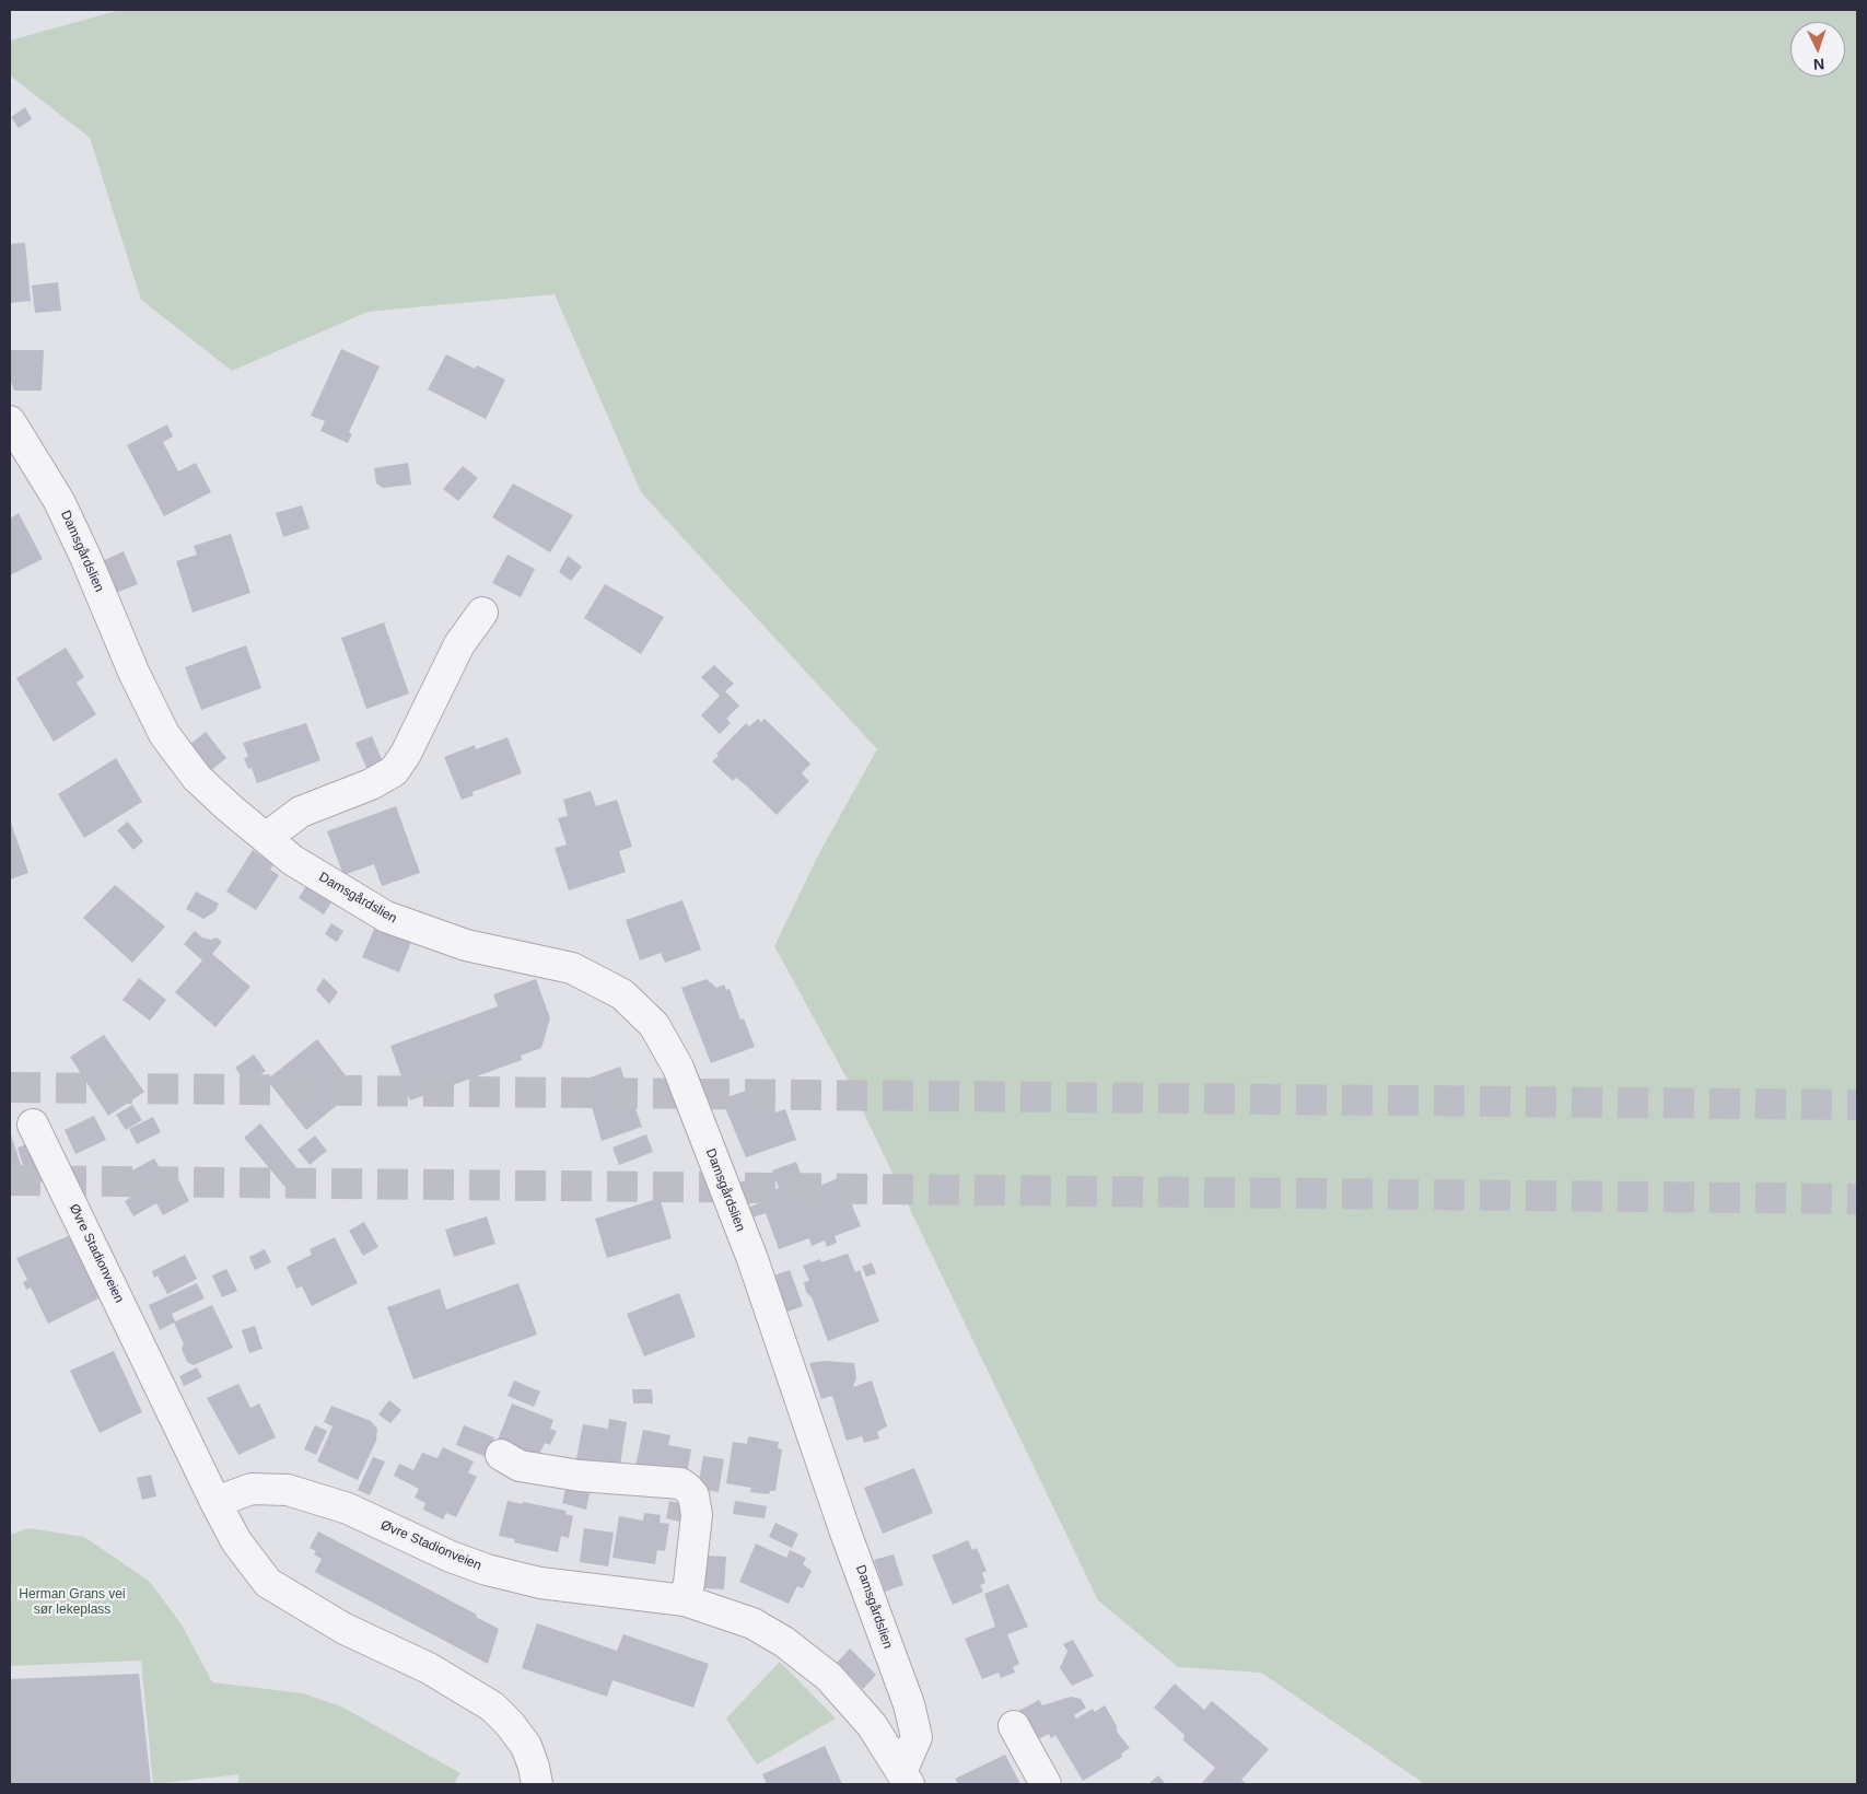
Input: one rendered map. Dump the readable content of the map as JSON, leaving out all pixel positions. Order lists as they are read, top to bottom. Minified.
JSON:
{"streets":{"street":["Damsgårdslien","Øvre Stadionveien"]},"crossings":[["Damsgårdslien","Øvre Stadionveien"]],"parks":["Herman Grans vei sør lekeplass"],"north":"bottom"}
